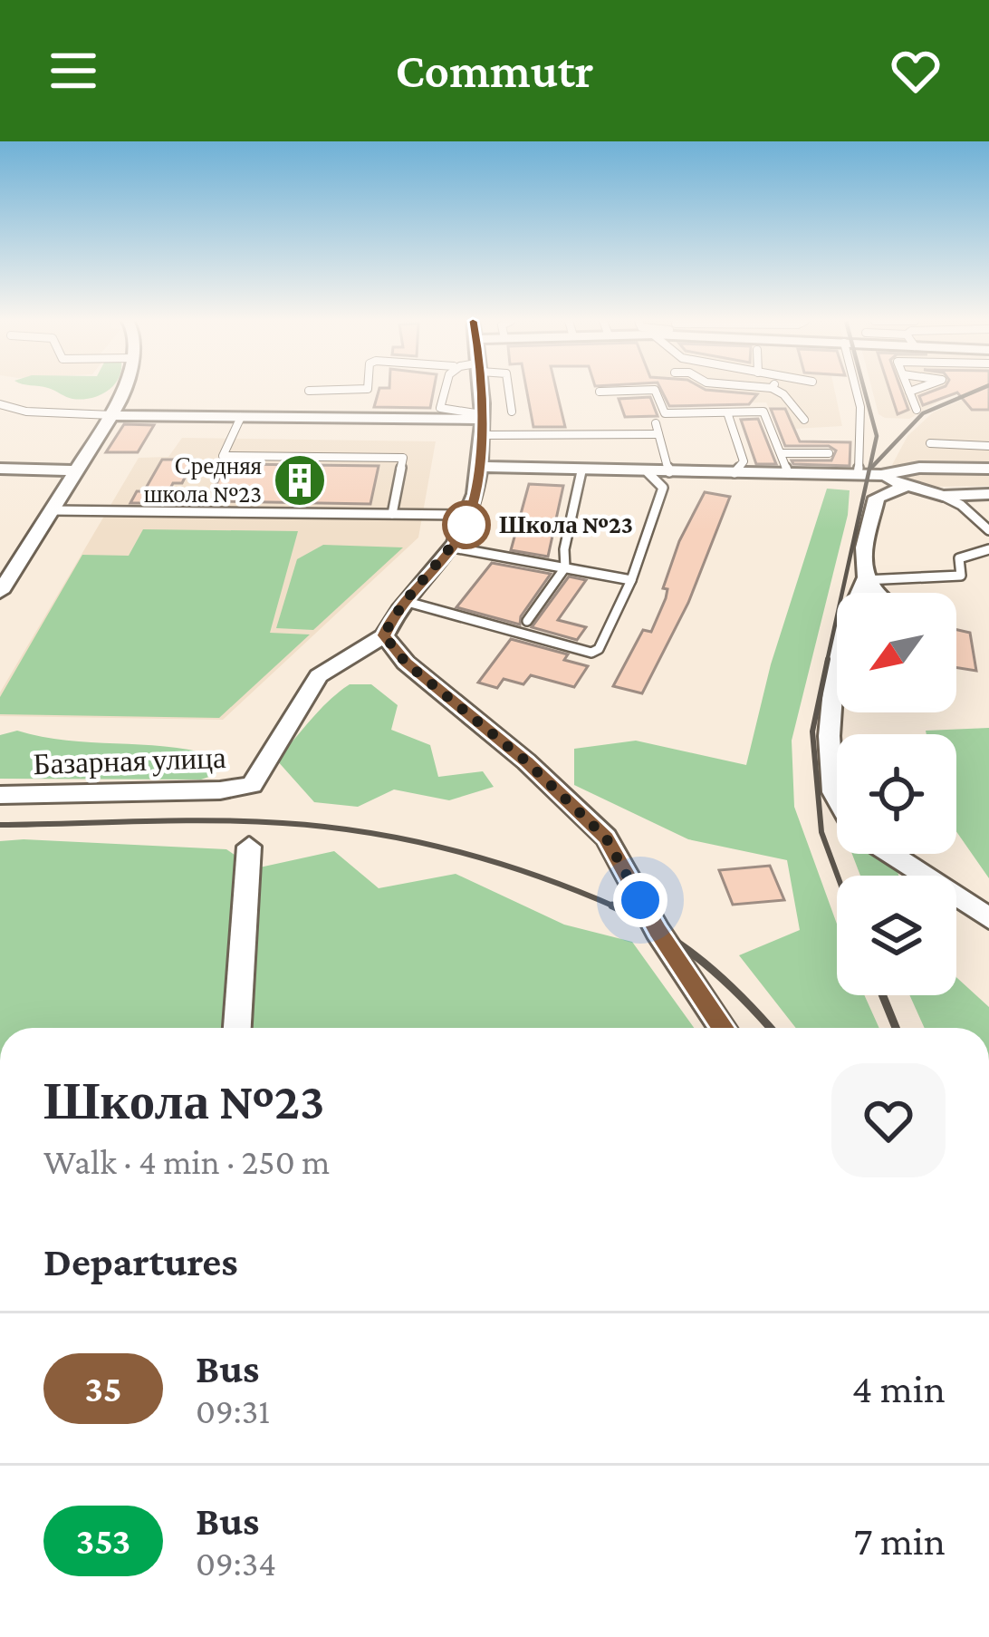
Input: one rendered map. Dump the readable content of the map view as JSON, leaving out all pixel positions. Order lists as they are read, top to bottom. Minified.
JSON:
{"streets":{"street":["Базарная улица"]},"places":{"building":["Средняя школа №23"],"other":["Школа №23"]},"lines":["bus line 35"],"north":"bottom left","page":{"header":"Commutr","heading":[["Школа №23","Walk · 4 min · 250 m"],"Departures"],"list":[{"mark":"35","name":"Bus","note":"09:31","value":"4 min"},{"mark":"353","name":"Bus","note":"09:34","value":"7 min"}]}}
